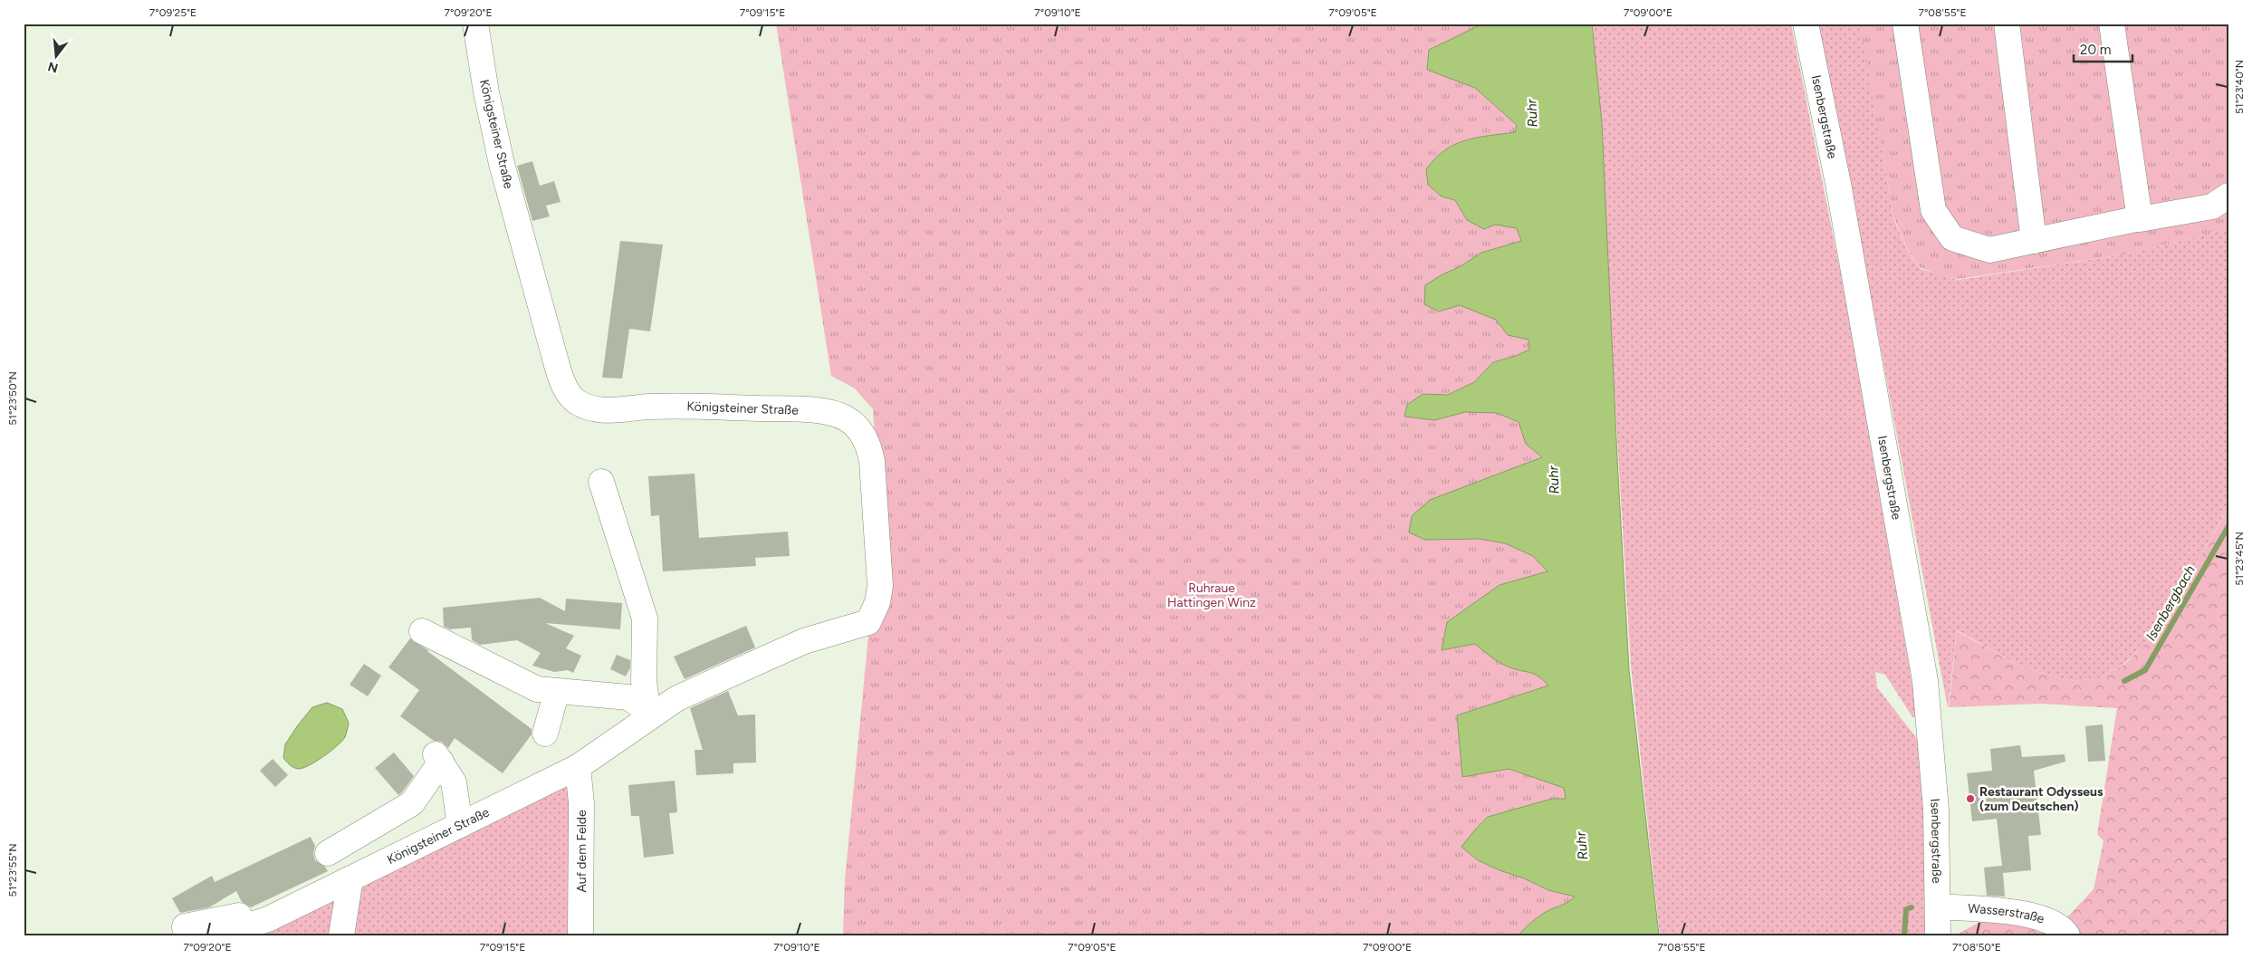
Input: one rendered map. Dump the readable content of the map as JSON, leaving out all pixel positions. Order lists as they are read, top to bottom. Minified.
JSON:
{"streets":{"street":["Isenbergstraße","Königsteiner Straße","Auf dem Felde","Wasserstraße"]},"crossings":[["Isenbergstraße","Wasserstraße"],["Königsteiner Straße","Auf dem Felde"]],"water":["Ruhr","Isenbergbach"],"parks":["Ruhraue Hattingen Winz"],"places":["Restaurant Odysseus (zum Deutschen)"],"scale_bar":"20 m","north":"bottom","coordinates":["7°09'25\"E","7°09'20\"E","7°09'15\"E","7°09'10\"E","7°09'05\"E","7°09'00\"E","7°08'55\"E","51°23'40\"N","51°23'50\"N","51°23'45\"N","51°23'55\"N","7°08'50\"E"]}
